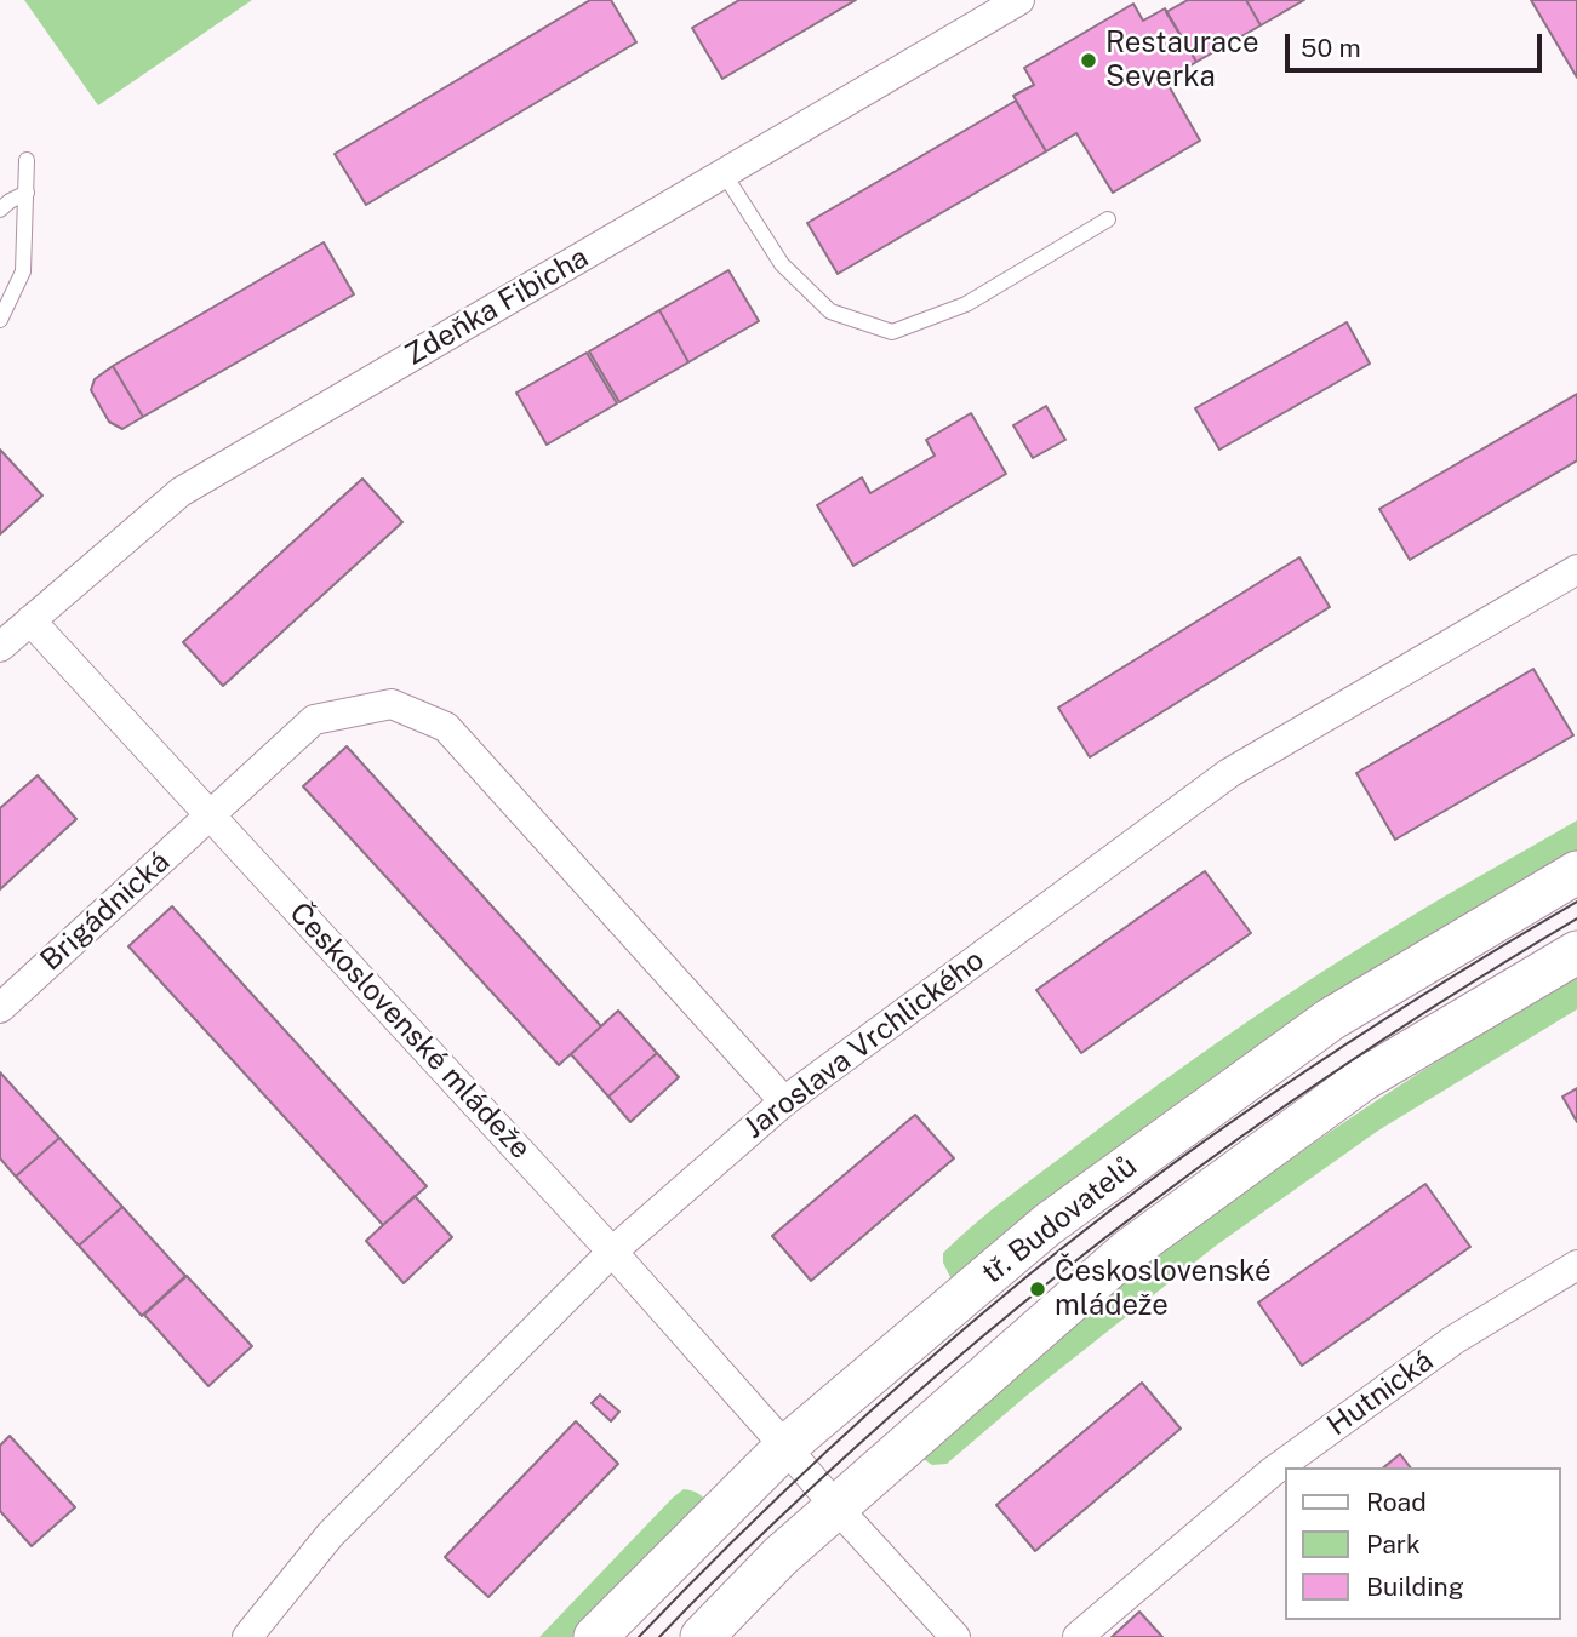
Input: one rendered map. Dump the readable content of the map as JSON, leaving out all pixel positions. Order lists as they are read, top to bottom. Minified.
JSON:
{"streets":{"street":["Zdeňka Fibicha","Brigádnická","Československé mládeže","Jaroslava Vrchlického","tř. Budovatelů","Hutnická"]},"crossings":[["Zdeňka Fibicha","Československé mládeže"],["Brigádnická","Československé mládeže"],["Brigádnická","Jaroslava Vrchlického"],["Československé mládeže","Jaroslava Vrchlického"],["Československé mládeže","tř. Budovatelů"]],"places":["Restaurace Severka","Československé mládeže"],"legend":["Road","Park","Building"],"scale_bar":"50 m"}
